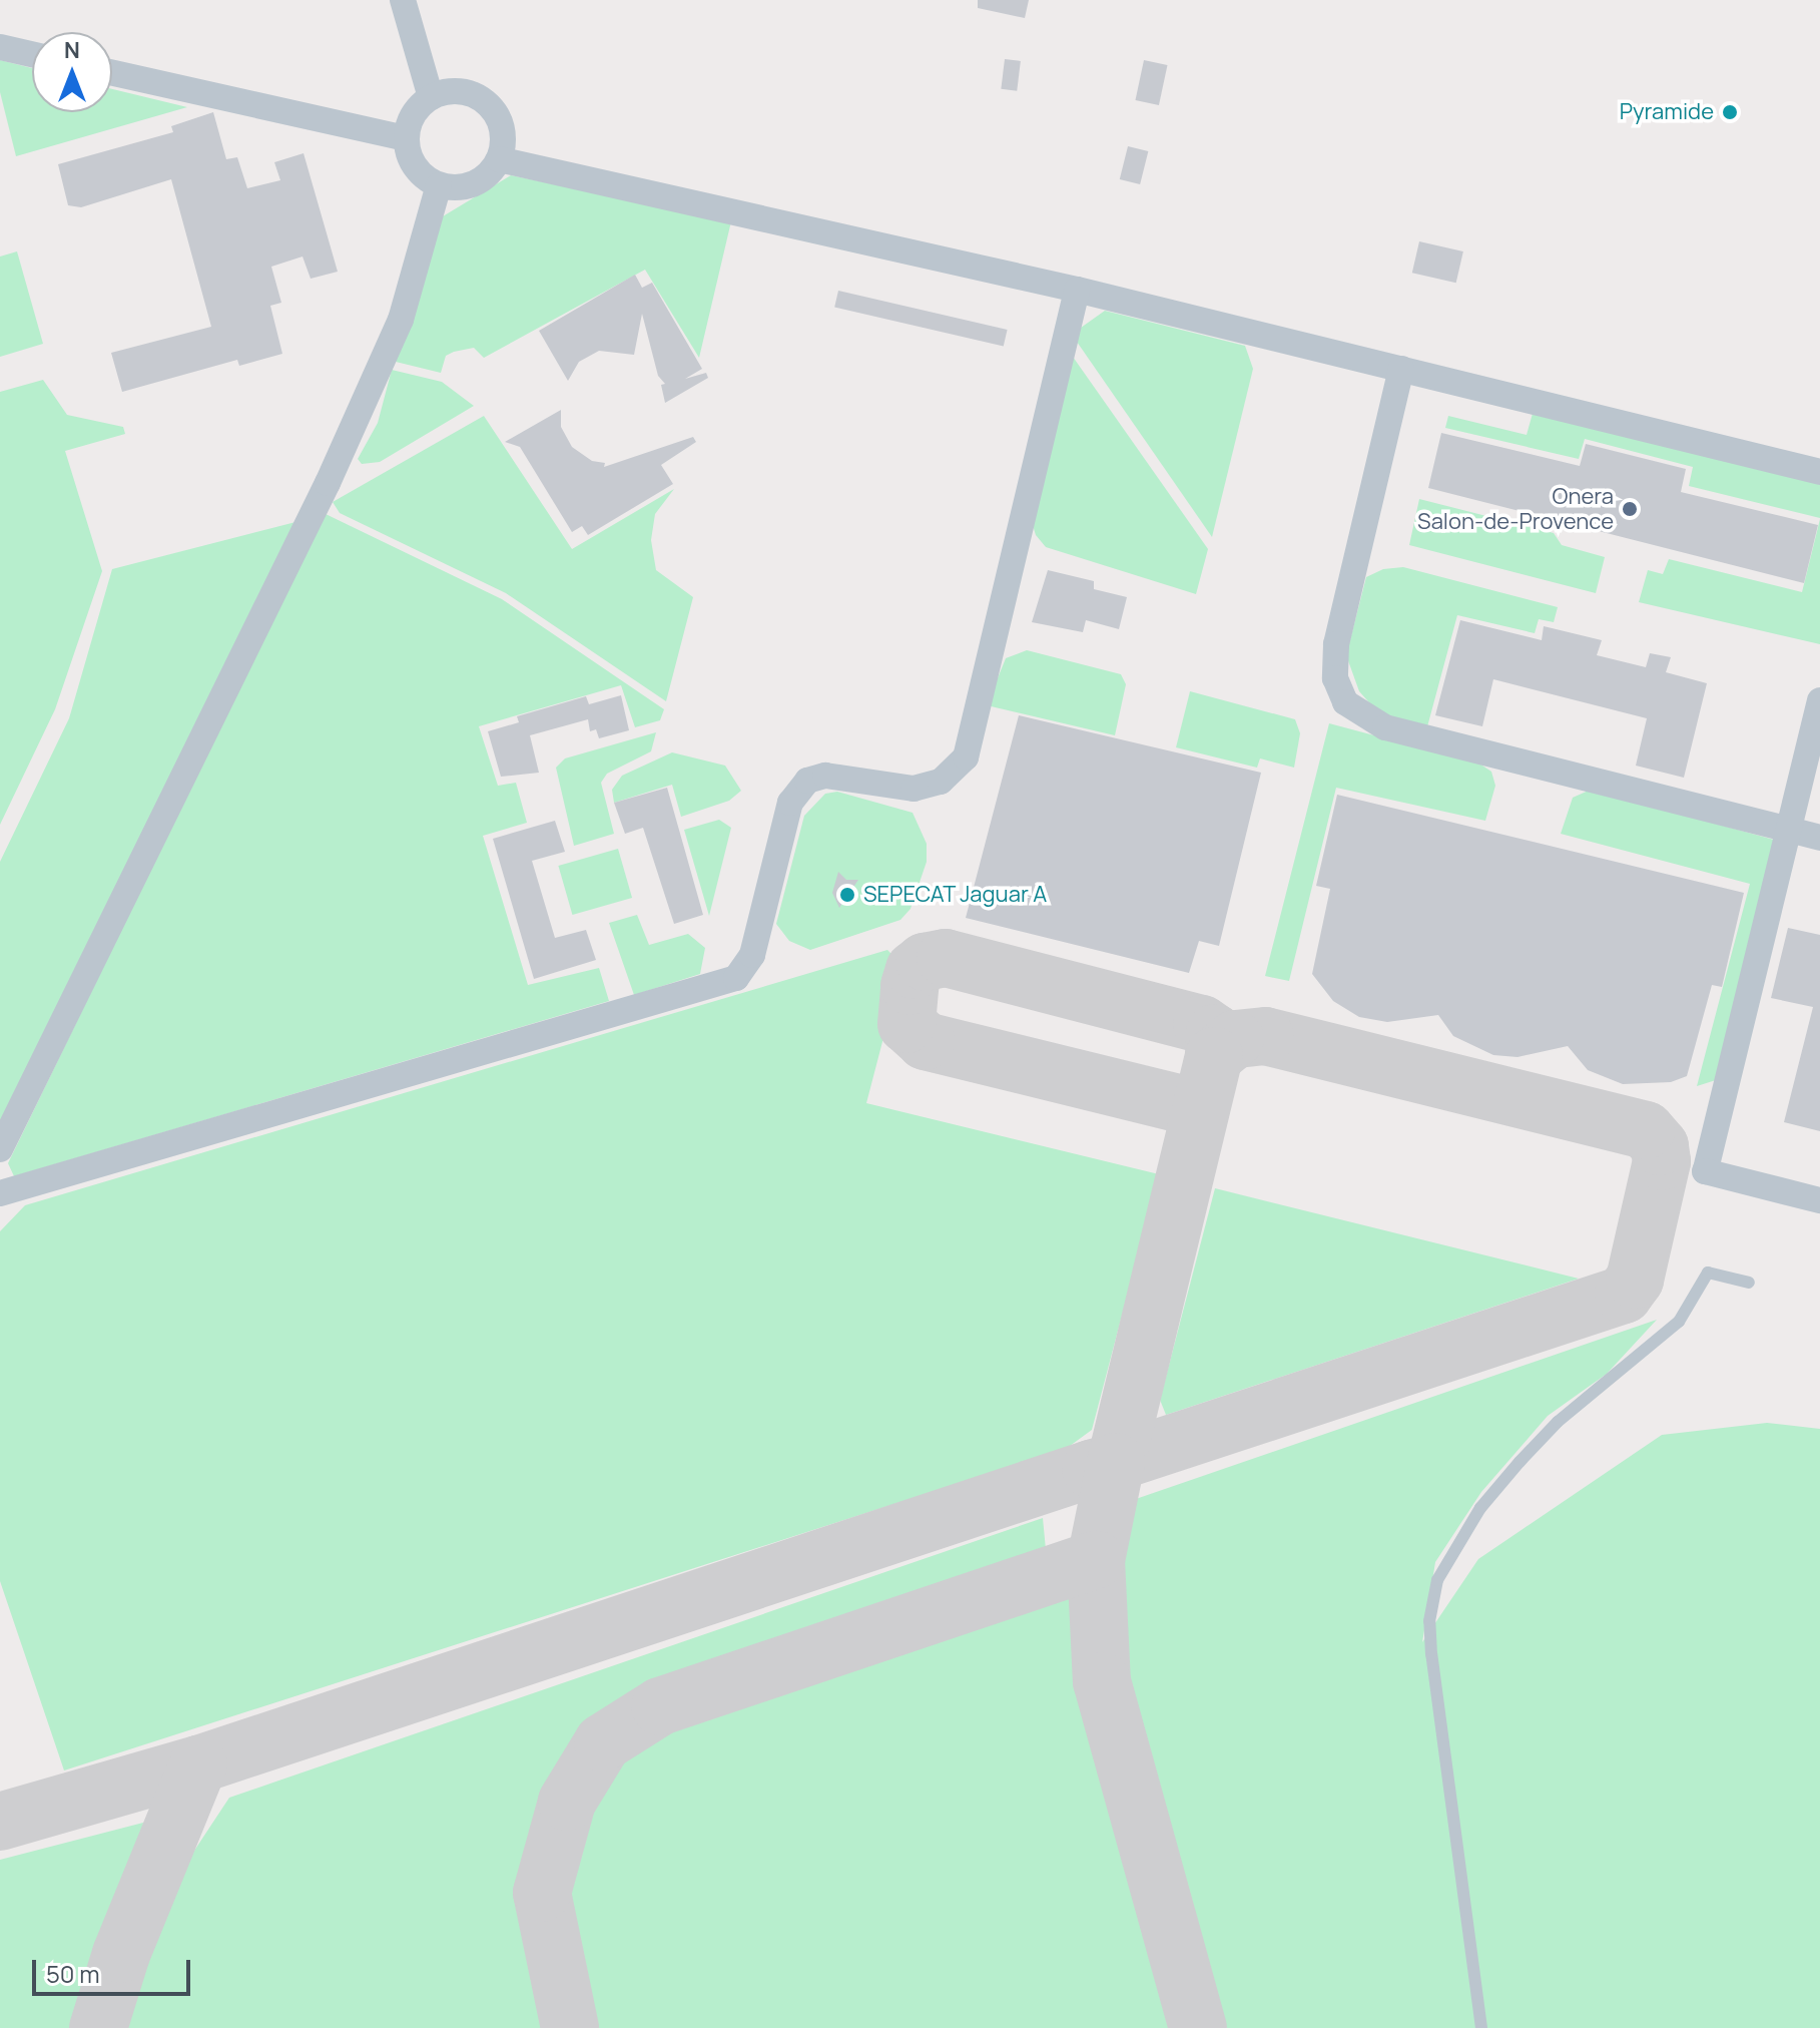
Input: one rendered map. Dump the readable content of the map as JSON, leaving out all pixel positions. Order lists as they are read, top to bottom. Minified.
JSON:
{"places":["Pyramide","Onera Salon-de-Provence","SEPECAT Jaguar A"],"scale_bar":"50 m","north":"top"}
